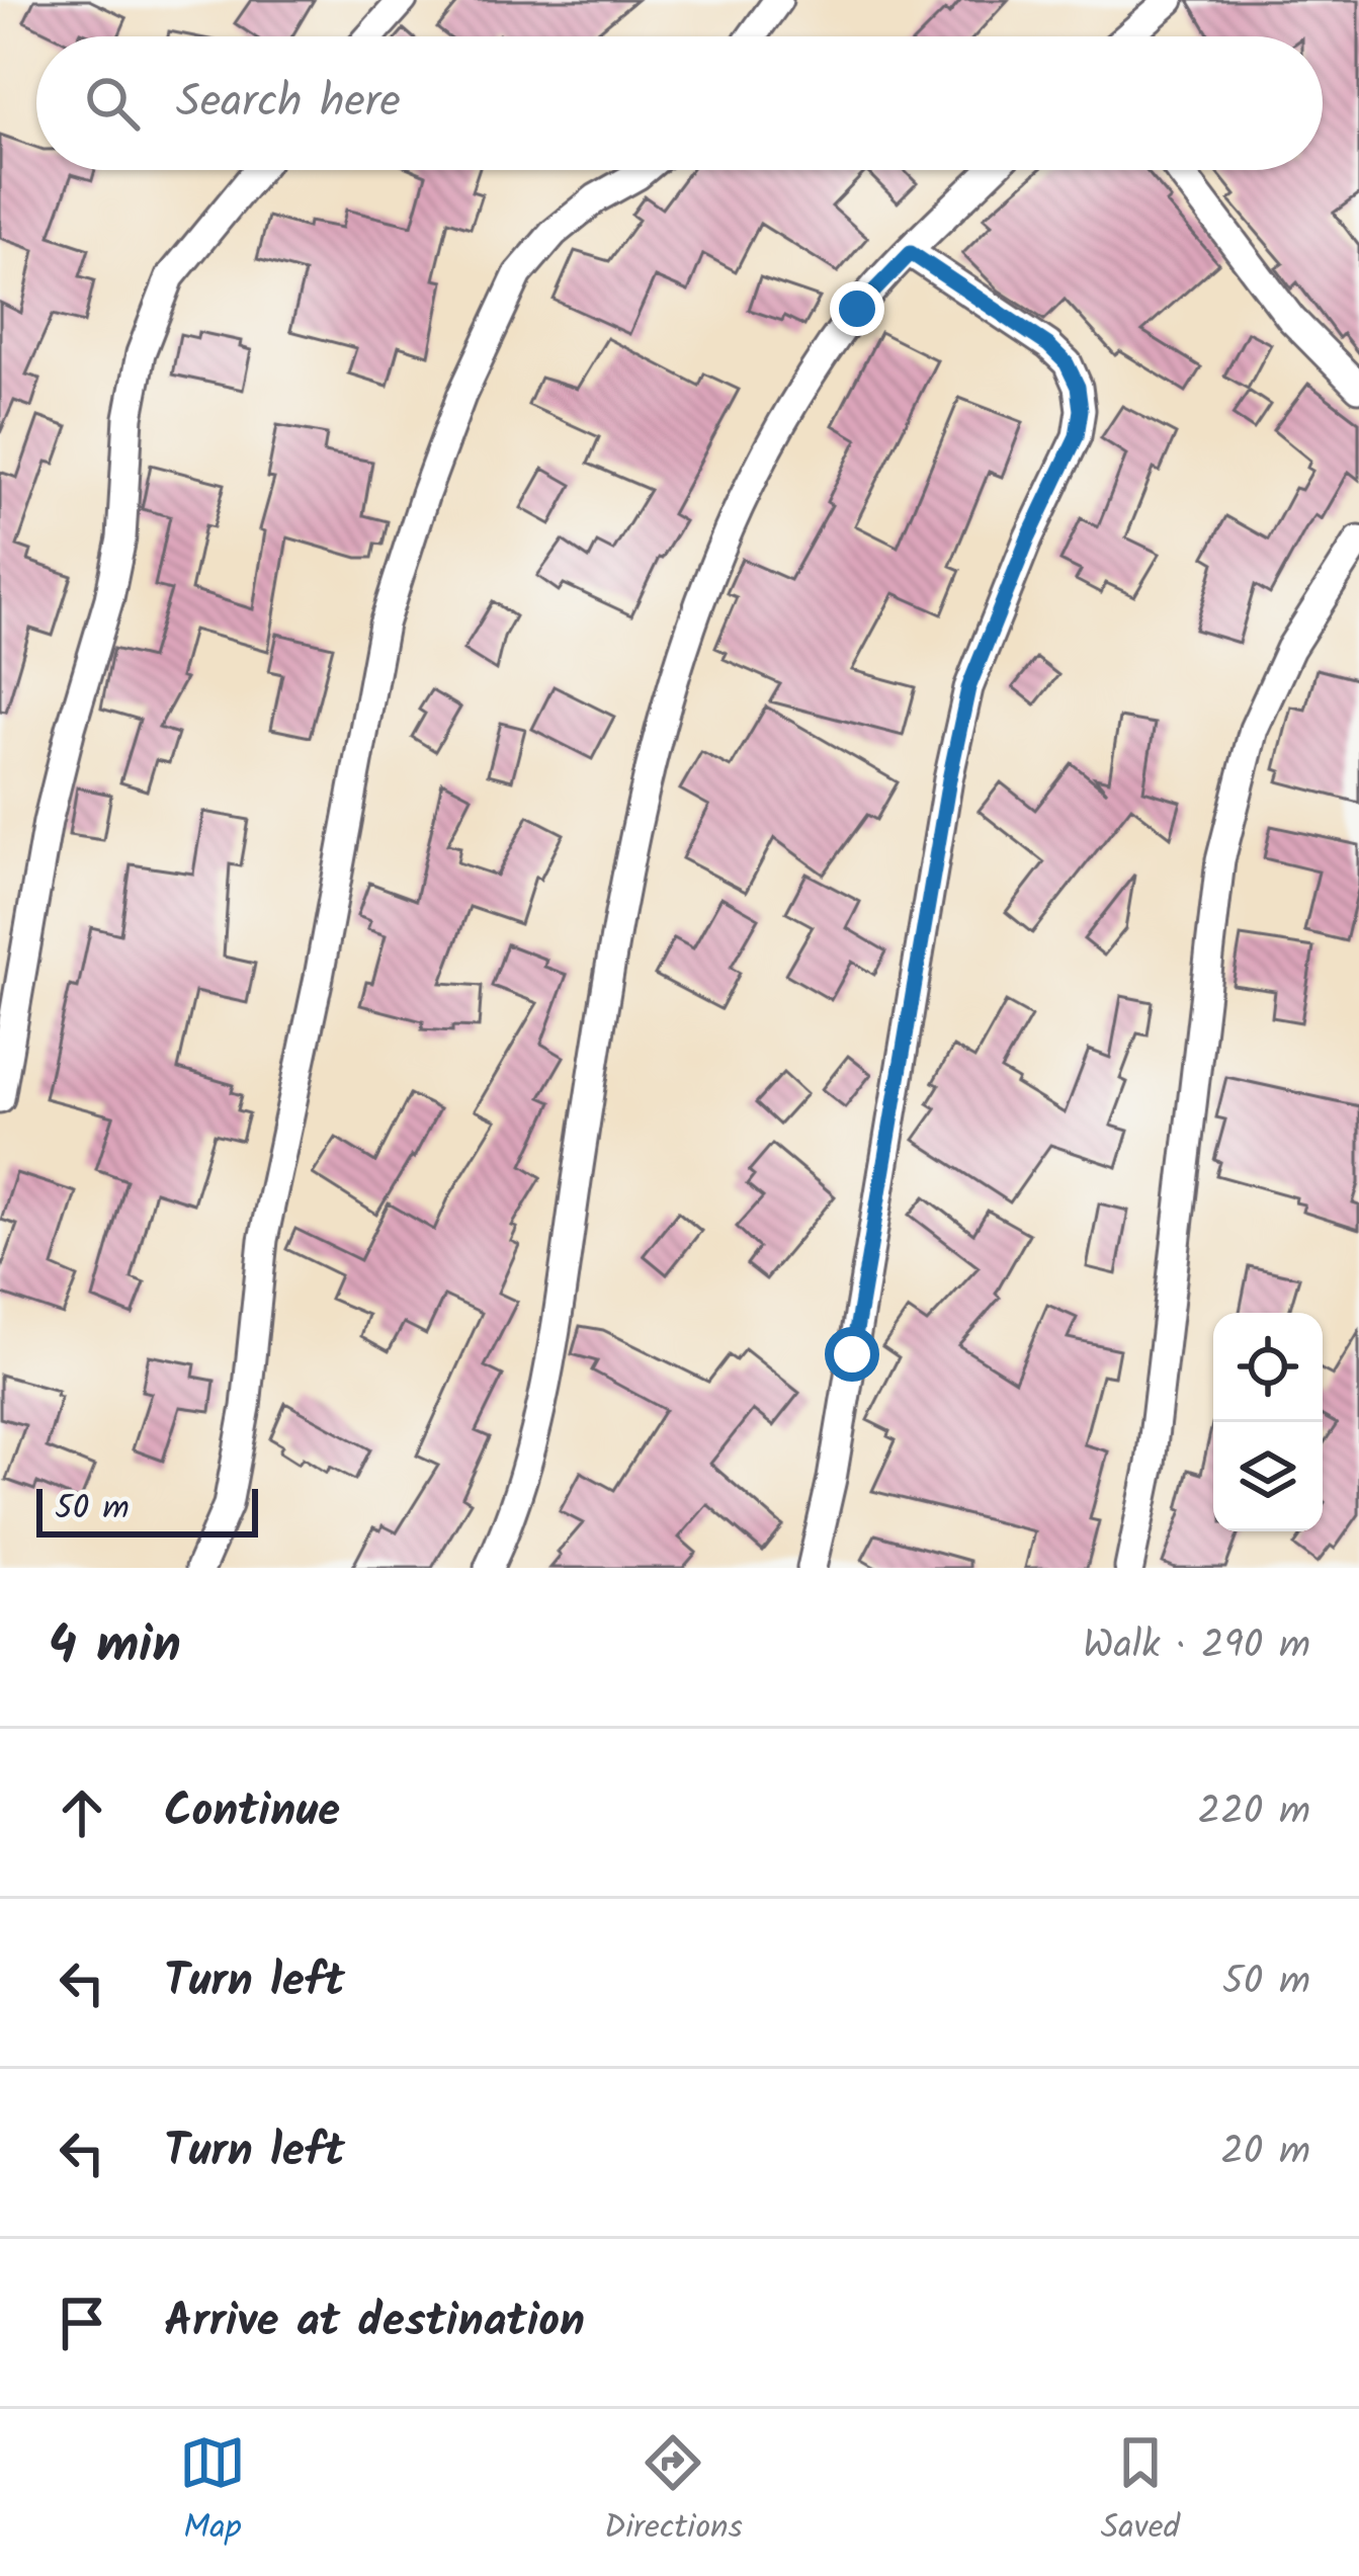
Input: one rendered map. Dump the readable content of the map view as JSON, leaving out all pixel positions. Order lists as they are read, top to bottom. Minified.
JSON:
{"scale_bar":"50 m","page":{"search":"Search here","scale":"50 m","heading":["4 min","Walk · 290 m"],"list":[["Continue","220 m"],["Turn left","50 m"],["Turn left","20 m"],"Arrive at destination"],"nav":["Map","Directions","Saved"]}}
